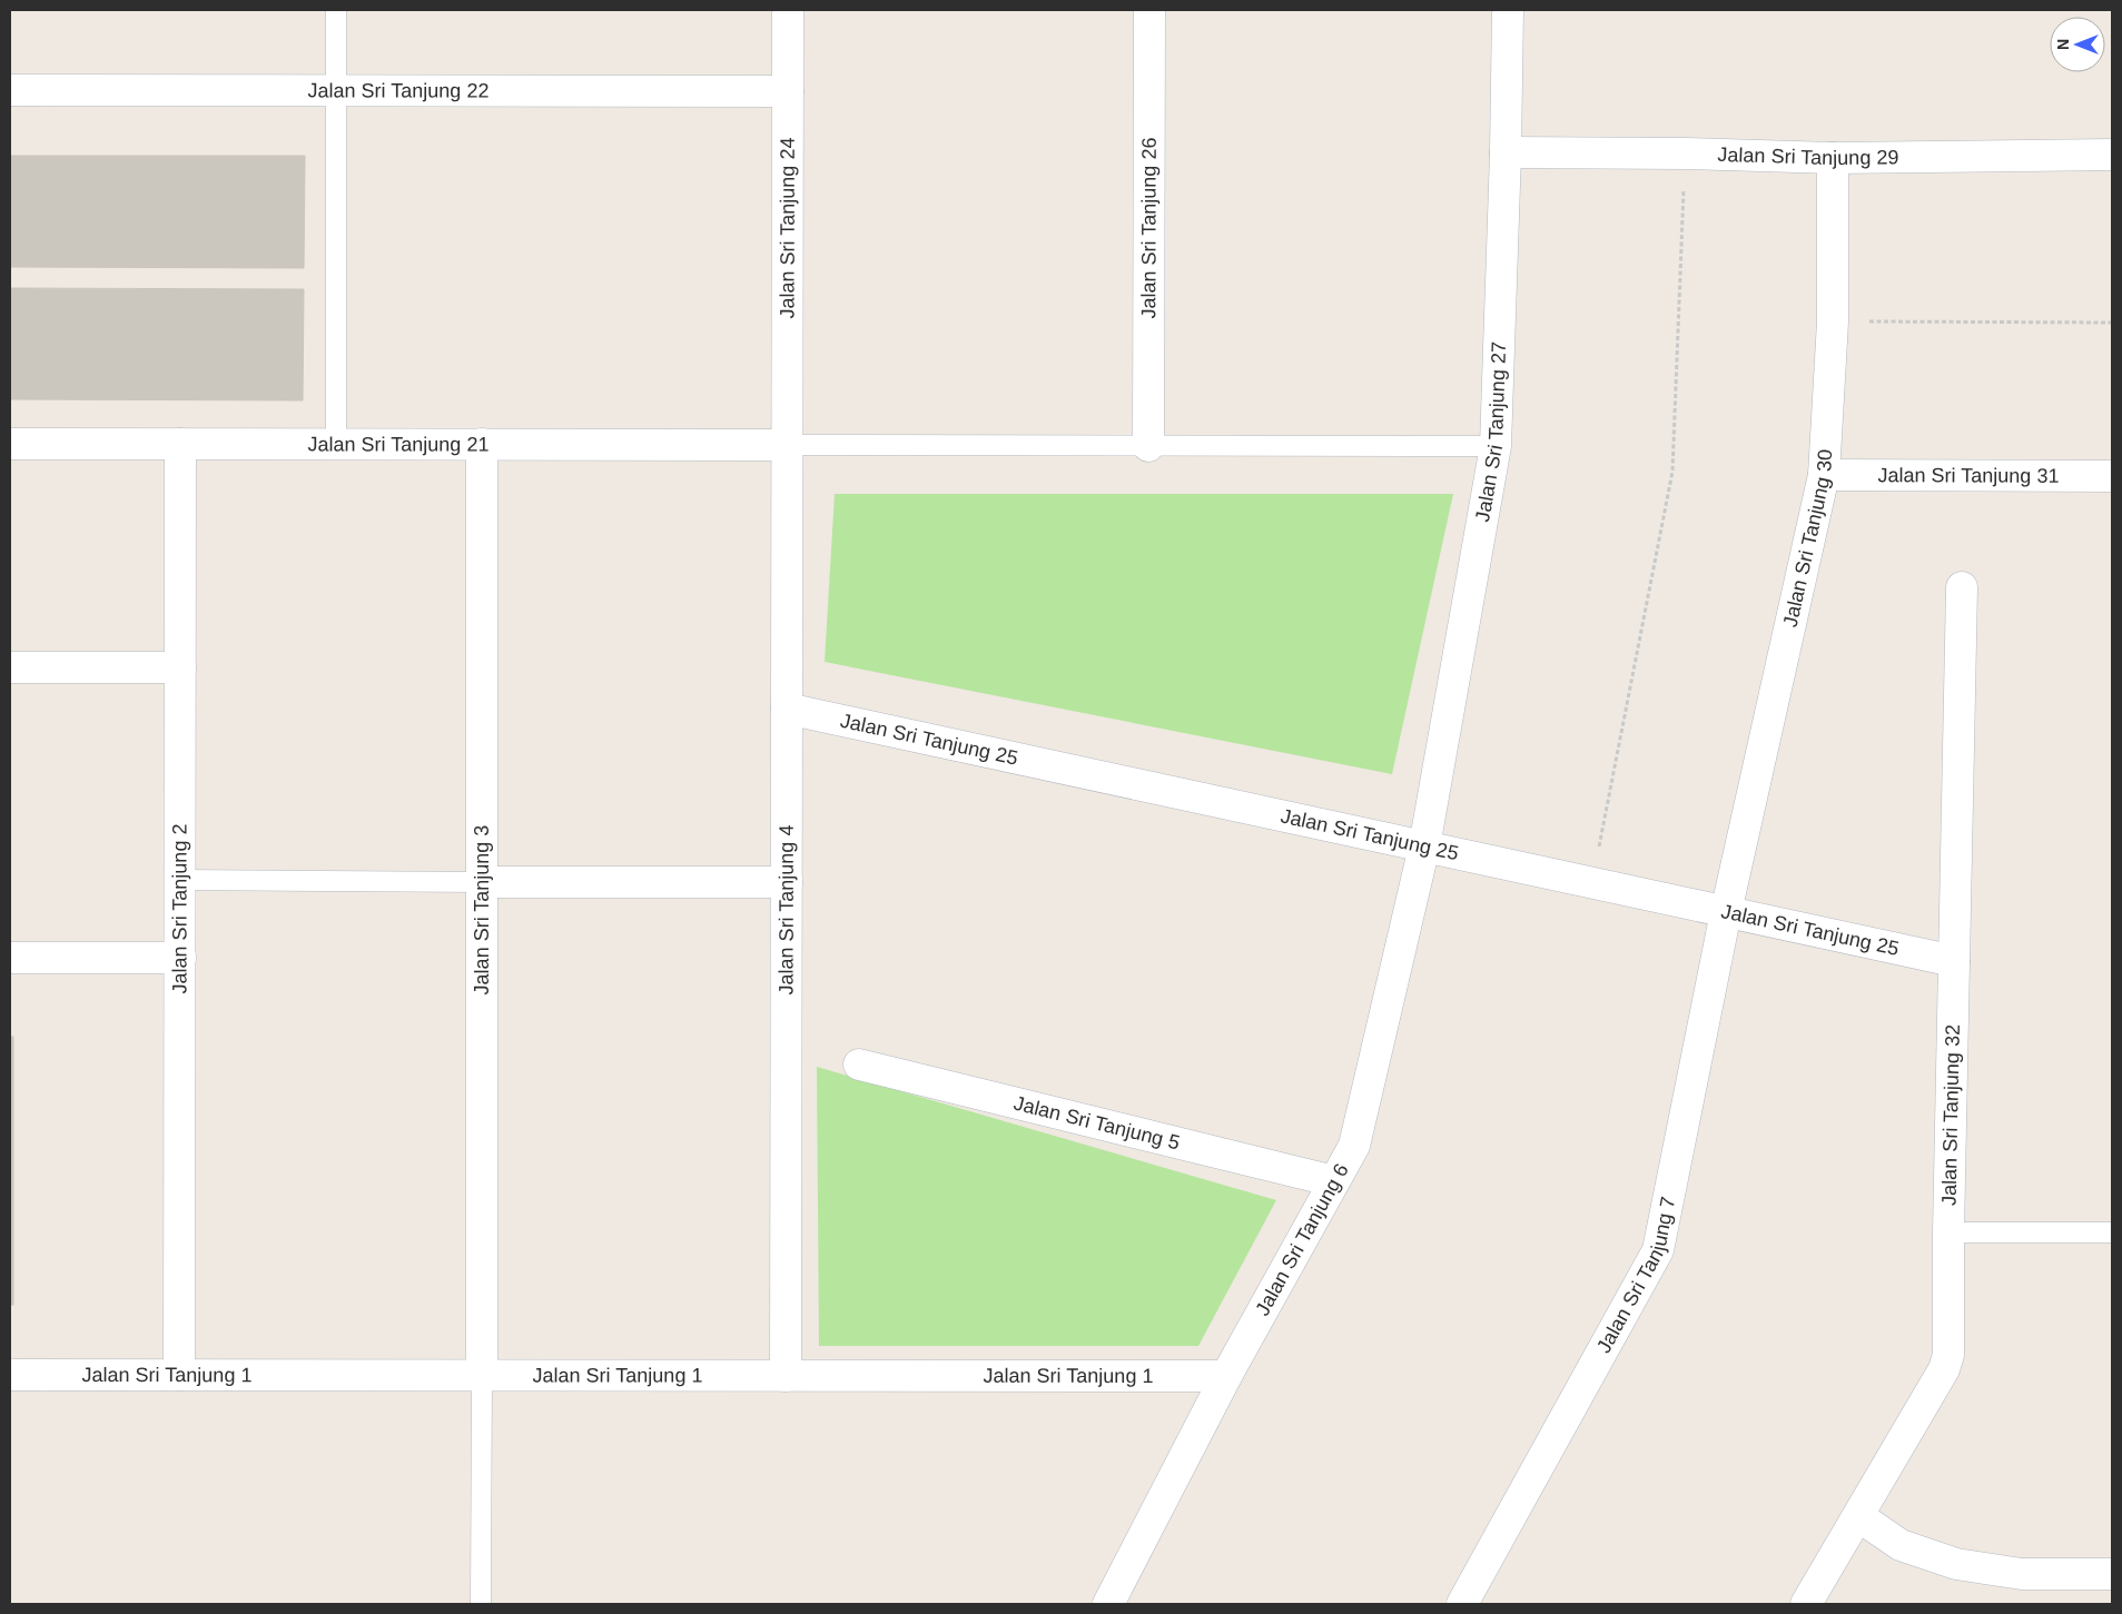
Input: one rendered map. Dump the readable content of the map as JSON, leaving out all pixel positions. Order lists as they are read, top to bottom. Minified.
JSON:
{"streets":{"street":["Jalan Sri Tanjung 22","Jalan Sri Tanjung 29","Jalan Sri Tanjung 24","Jalan Sri Tanjung 26","Jalan Sri Tanjung 27","Jalan Sri Tanjung 21","Jalan Sri Tanjung 31","Jalan Sri Tanjung 30","Jalan Sri Tanjung 25","Jalan Sri Tanjung 2","Jalan Sri Tanjung 3","Jalan Sri Tanjung 4","Jalan Sri Tanjung 32","Jalan Sri Tanjung 5","Jalan Sri Tanjung 6","Jalan Sri Tanjung 7","Jalan Sri Tanjung 1"]},"crossings":[["Jalan Sri Tanjung 22","Jalan Sri Tanjung 24"],["Jalan Sri Tanjung 29","Jalan Sri Tanjung 27"],["Jalan Sri Tanjung 29","Jalan Sri Tanjung 30"],["Jalan Sri Tanjung 24","Jalan Sri Tanjung 21"],["Jalan Sri Tanjung 24","Jalan Sri Tanjung 4"],["Jalan Sri Tanjung 27","Jalan Sri Tanjung 25"],["Jalan Sri Tanjung 27","Jalan Sri Tanjung 6"],["Jalan Sri Tanjung 21","Jalan Sri Tanjung 2"],["Jalan Sri Tanjung 21","Jalan Sri Tanjung 3"],["Jalan Sri Tanjung 21","Jalan Sri Tanjung 4"],["Jalan Sri Tanjung 31","Jalan Sri Tanjung 30"],["Jalan Sri Tanjung 30","Jalan Sri Tanjung 25"],["Jalan Sri Tanjung 30","Jalan Sri Tanjung 7"],["Jalan Sri Tanjung 25","Jalan Sri Tanjung 4"],["Jalan Sri Tanjung 25","Jalan Sri Tanjung 32"],["Jalan Sri Tanjung 25","Jalan Sri Tanjung 6"],["Jalan Sri Tanjung 25","Jalan Sri Tanjung 7"],["Jalan Sri Tanjung 2","Jalan Sri Tanjung 1"],["Jalan Sri Tanjung 3","Jalan Sri Tanjung 1"],["Jalan Sri Tanjung 4","Jalan Sri Tanjung 1"],["Jalan Sri Tanjung 5","Jalan Sri Tanjung 6"],["Jalan Sri Tanjung 6","Jalan Sri Tanjung 1"]],"north":"left"}
